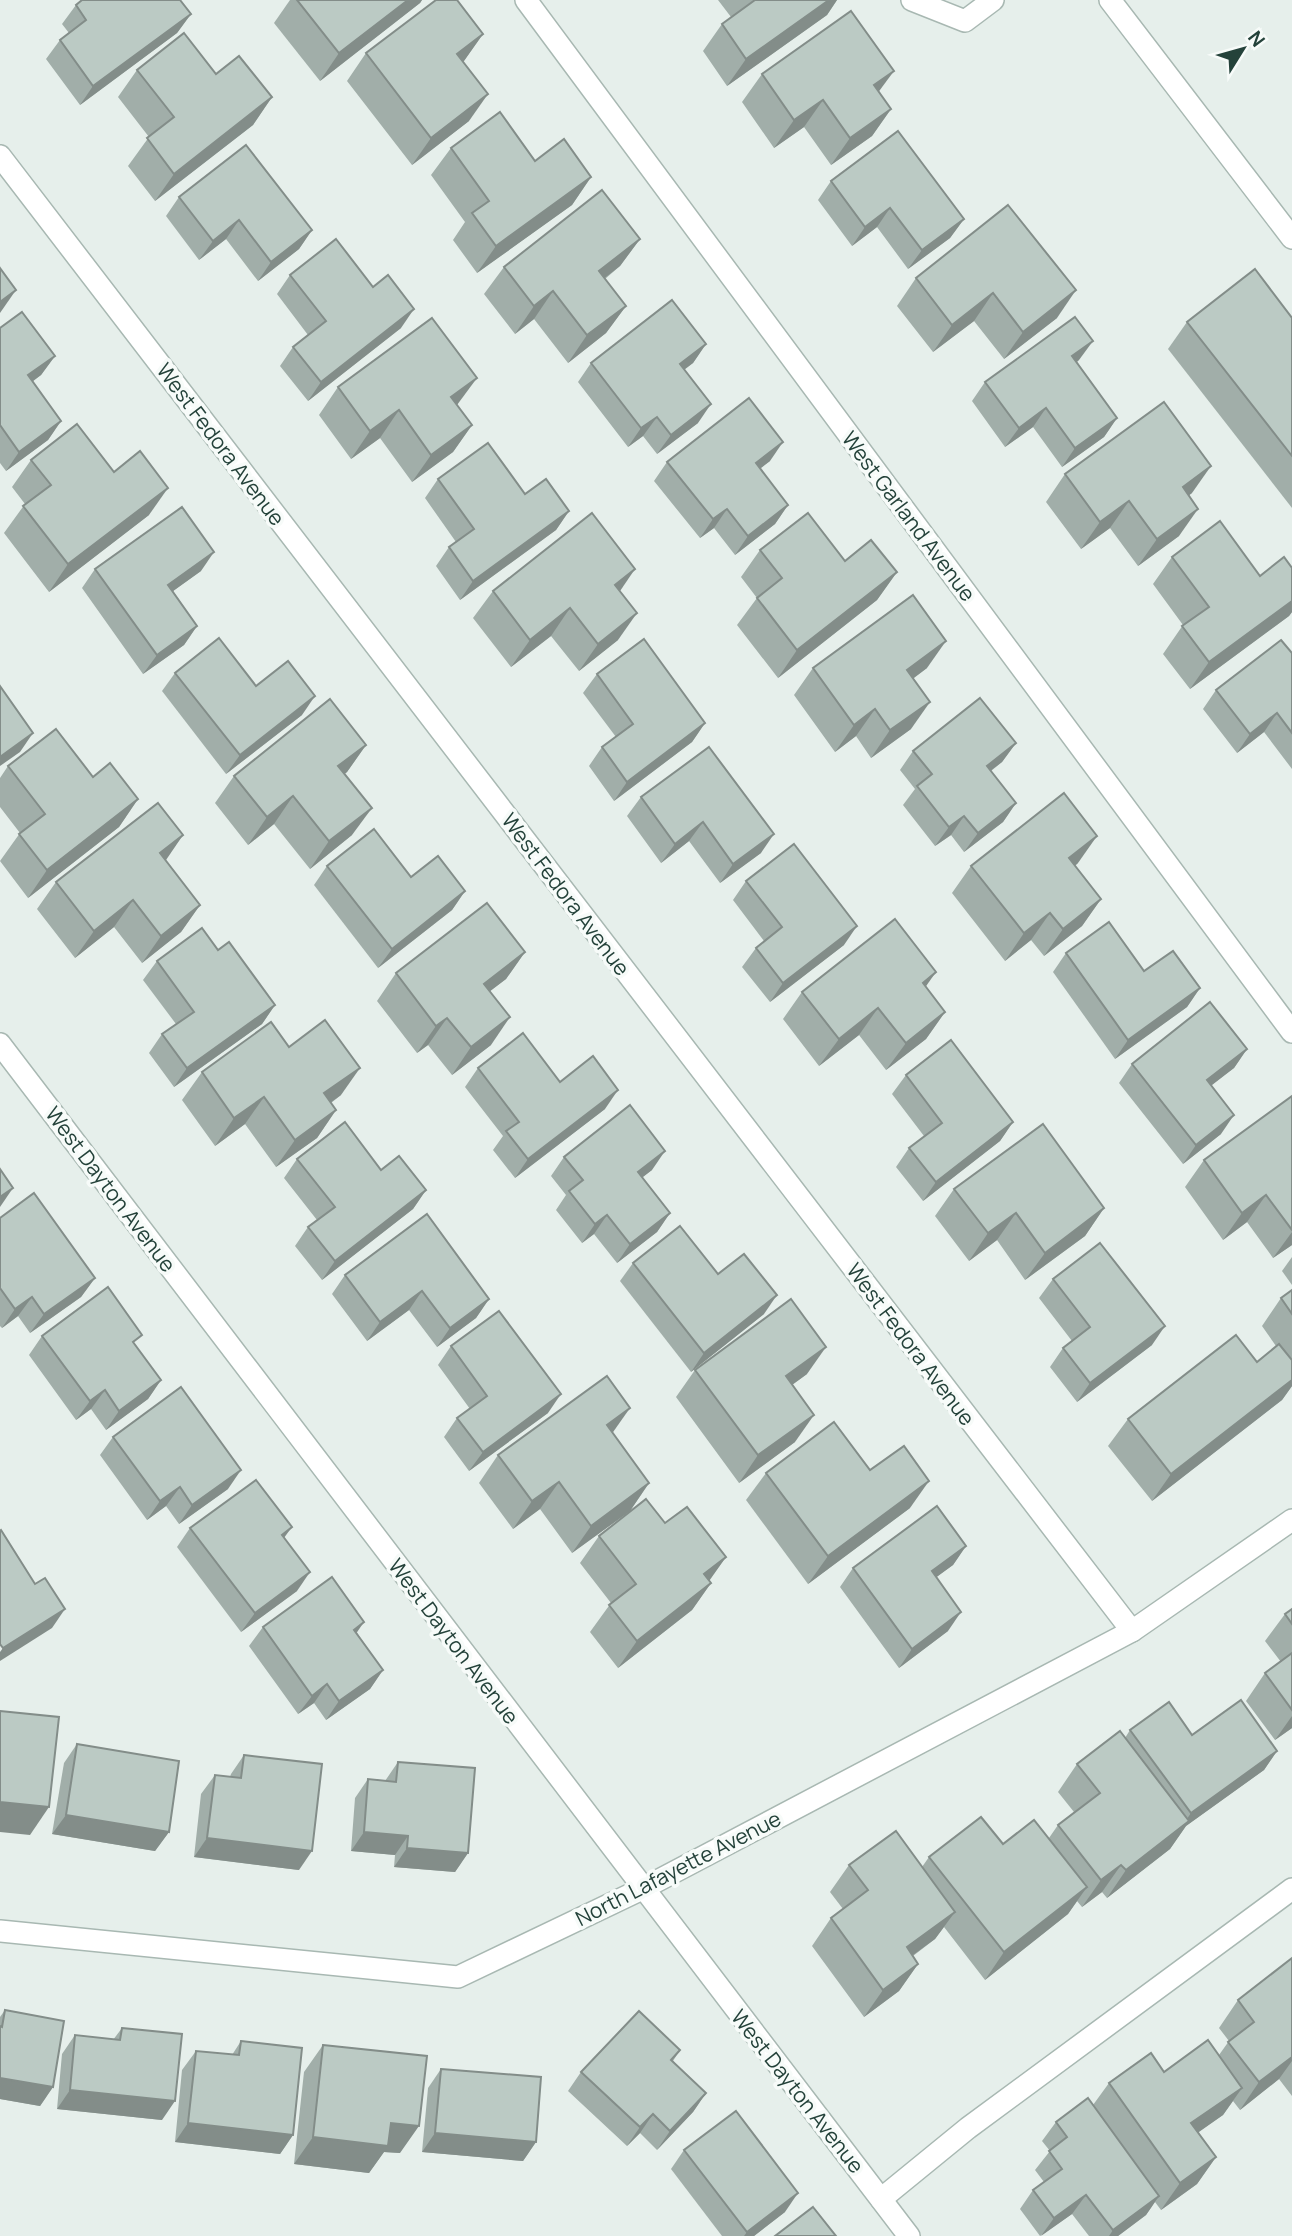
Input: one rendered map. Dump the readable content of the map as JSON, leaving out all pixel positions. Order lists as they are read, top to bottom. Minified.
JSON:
{"streets":{"street":["West Fedora Avenue","West Garland Avenue","West Dayton Avenue","North Lafayette Avenue"]},"crossings":[["West Fedora Avenue","North Lafayette Avenue"],["West Dayton Avenue","North Lafayette Avenue"]],"north":"top right"}
